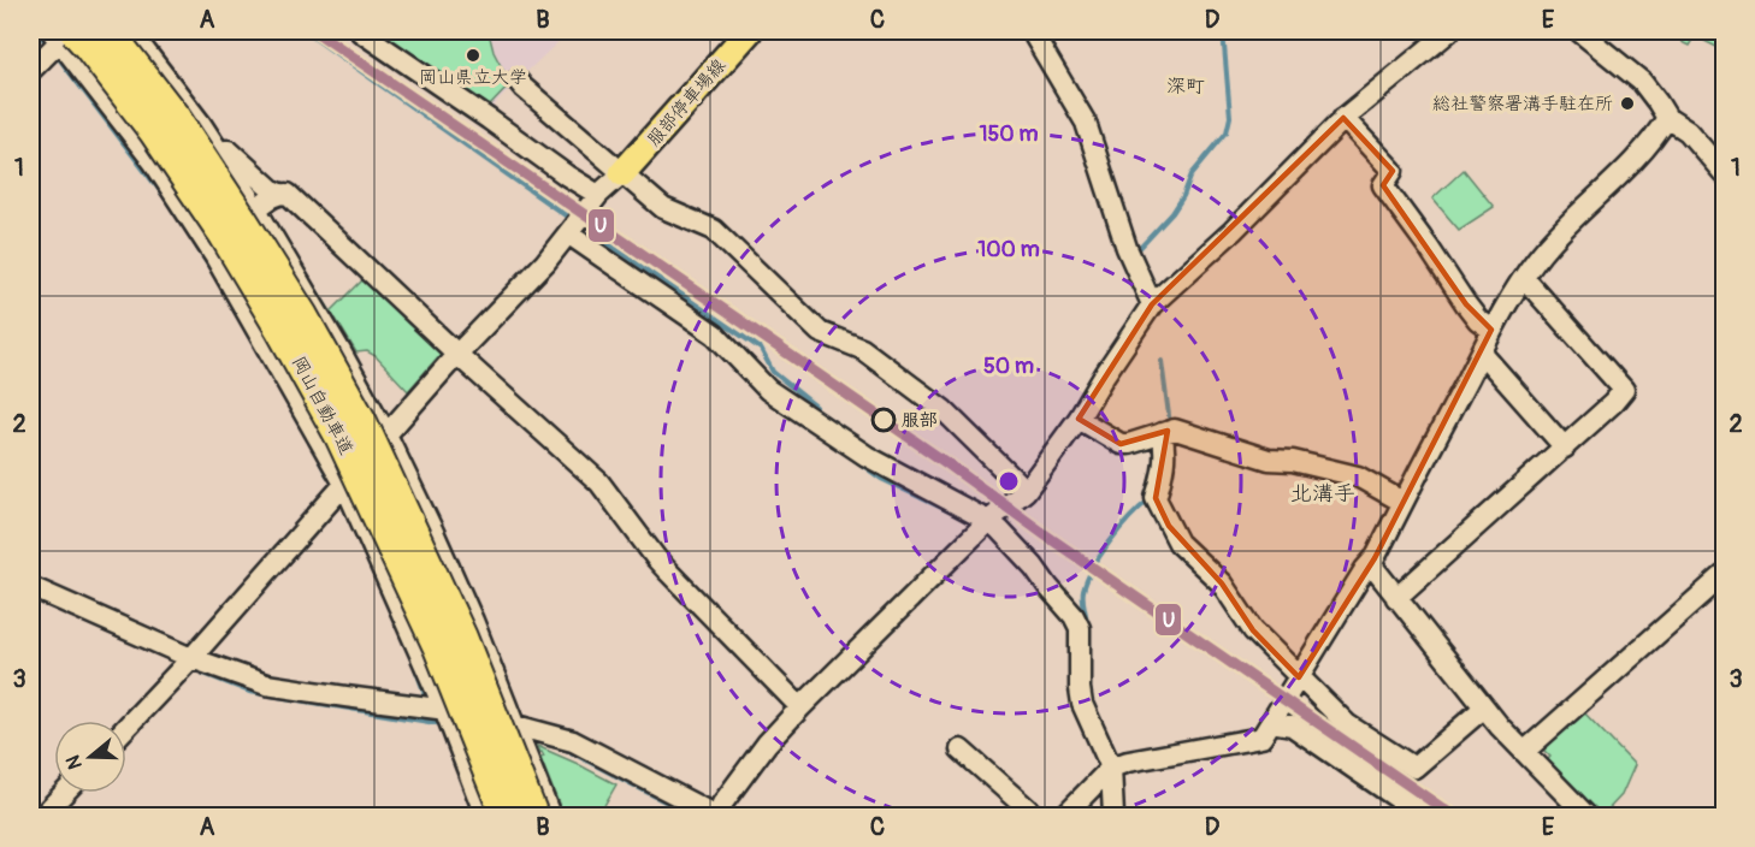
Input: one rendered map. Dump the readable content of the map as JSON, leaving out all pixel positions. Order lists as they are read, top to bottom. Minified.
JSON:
{"streets":{"highway":["岡山自動車道"],"main road":["服部停車場線"]},"districts":["深町","北溝手"],"places":["岡山県立大学","総社警察署溝手駐在所","服部"],"lines":["transit line U"],"north":"left","grid":{"columns":["A","B","C","D","E"],"rows":["1","2","3"]},"rings":["150 m","100 m","50 m"]}
